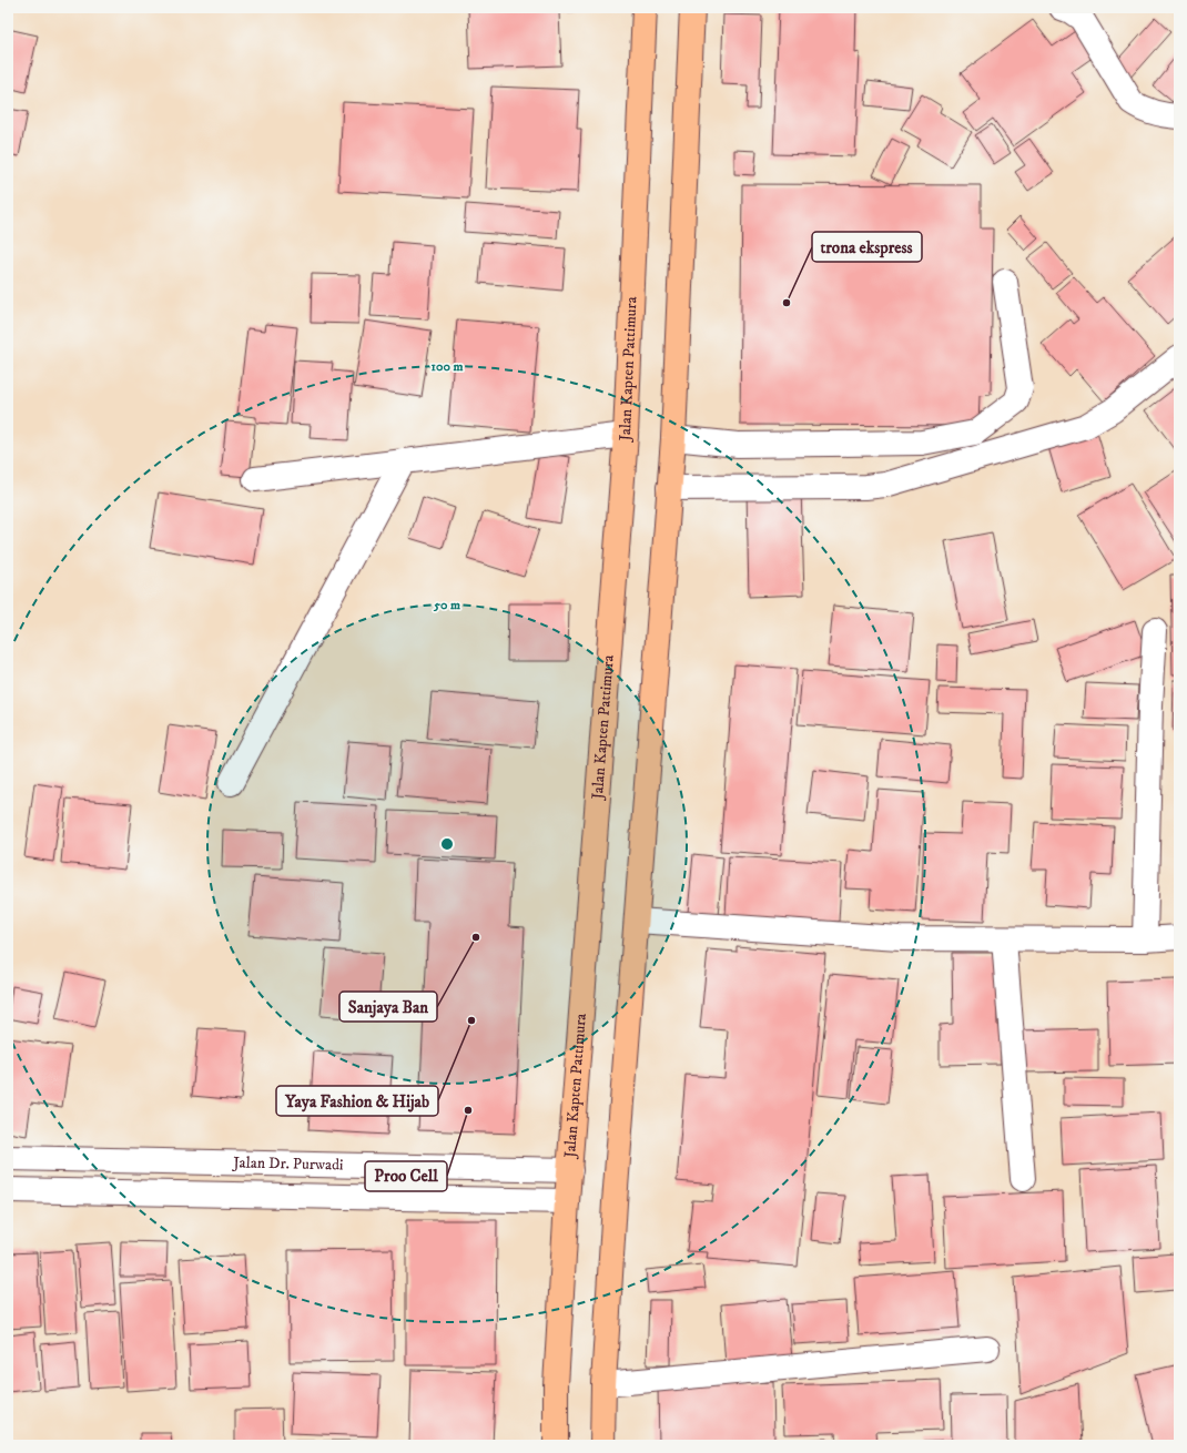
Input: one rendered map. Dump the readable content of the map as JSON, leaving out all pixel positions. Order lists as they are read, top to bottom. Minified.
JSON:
{"streets":{"main road":["Jalan Kapten Pattimura"],"street":["Jalan Dr. Purwadi"]},"crossings":[["Jalan Kapten Pattimura","Jalan Dr. Purwadi"]],"places":["trona ekspress","Sanjaya Ban","Yaya Fashion & Hijab","Proo Cell"],"rings":["100 m","50 m"]}
